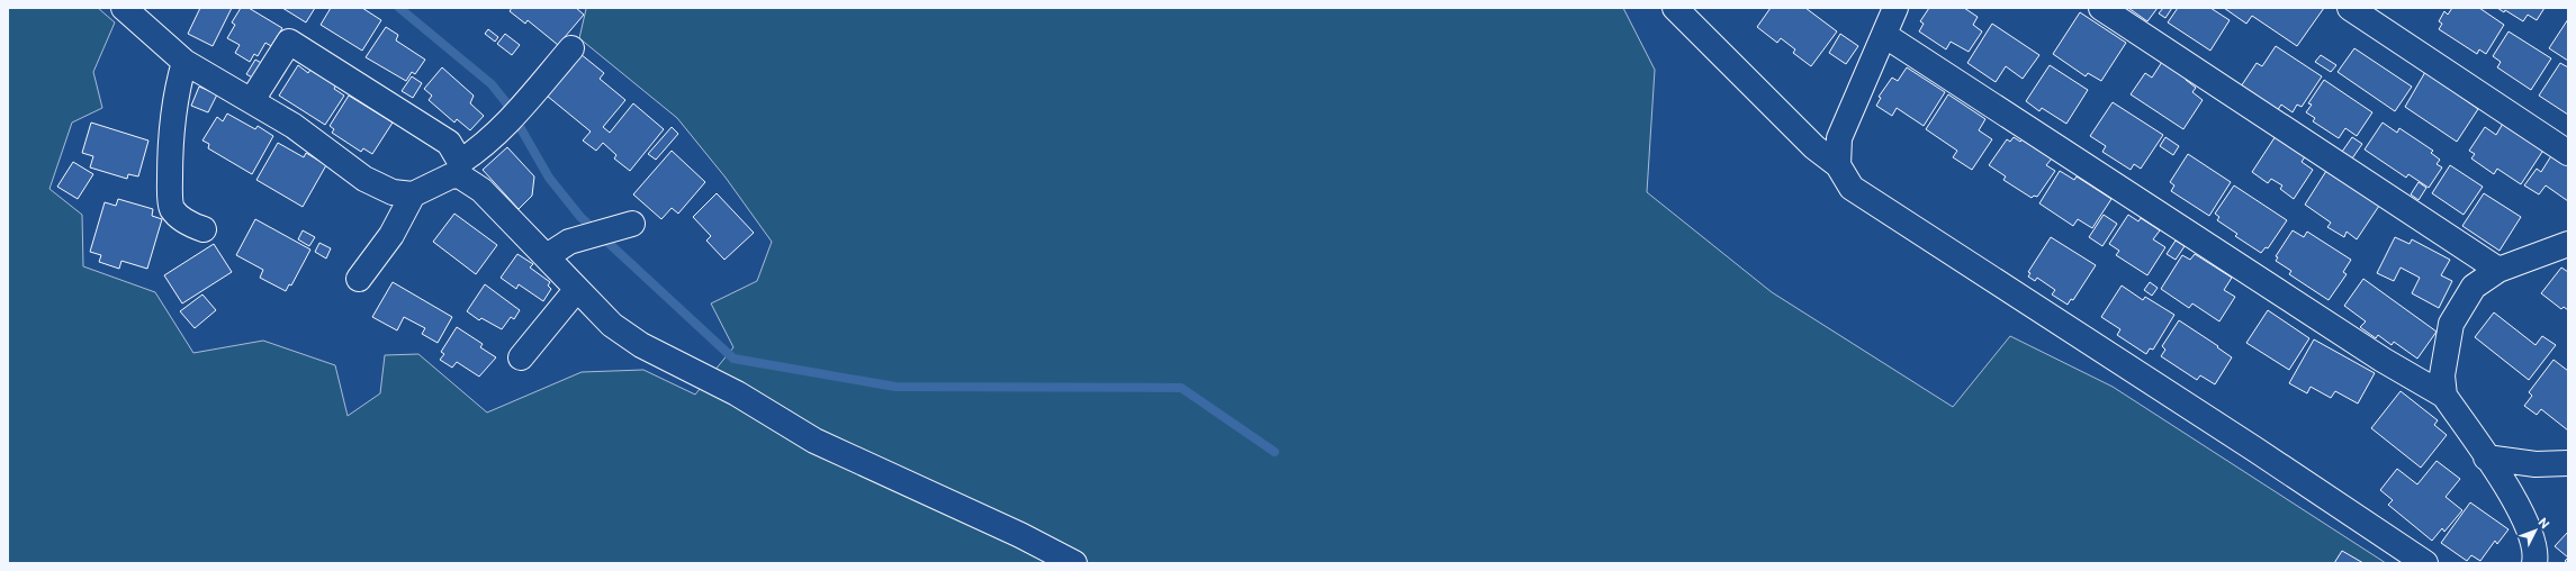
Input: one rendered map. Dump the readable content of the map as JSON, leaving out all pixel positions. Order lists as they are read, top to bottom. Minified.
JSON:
{"north":"top right"}
